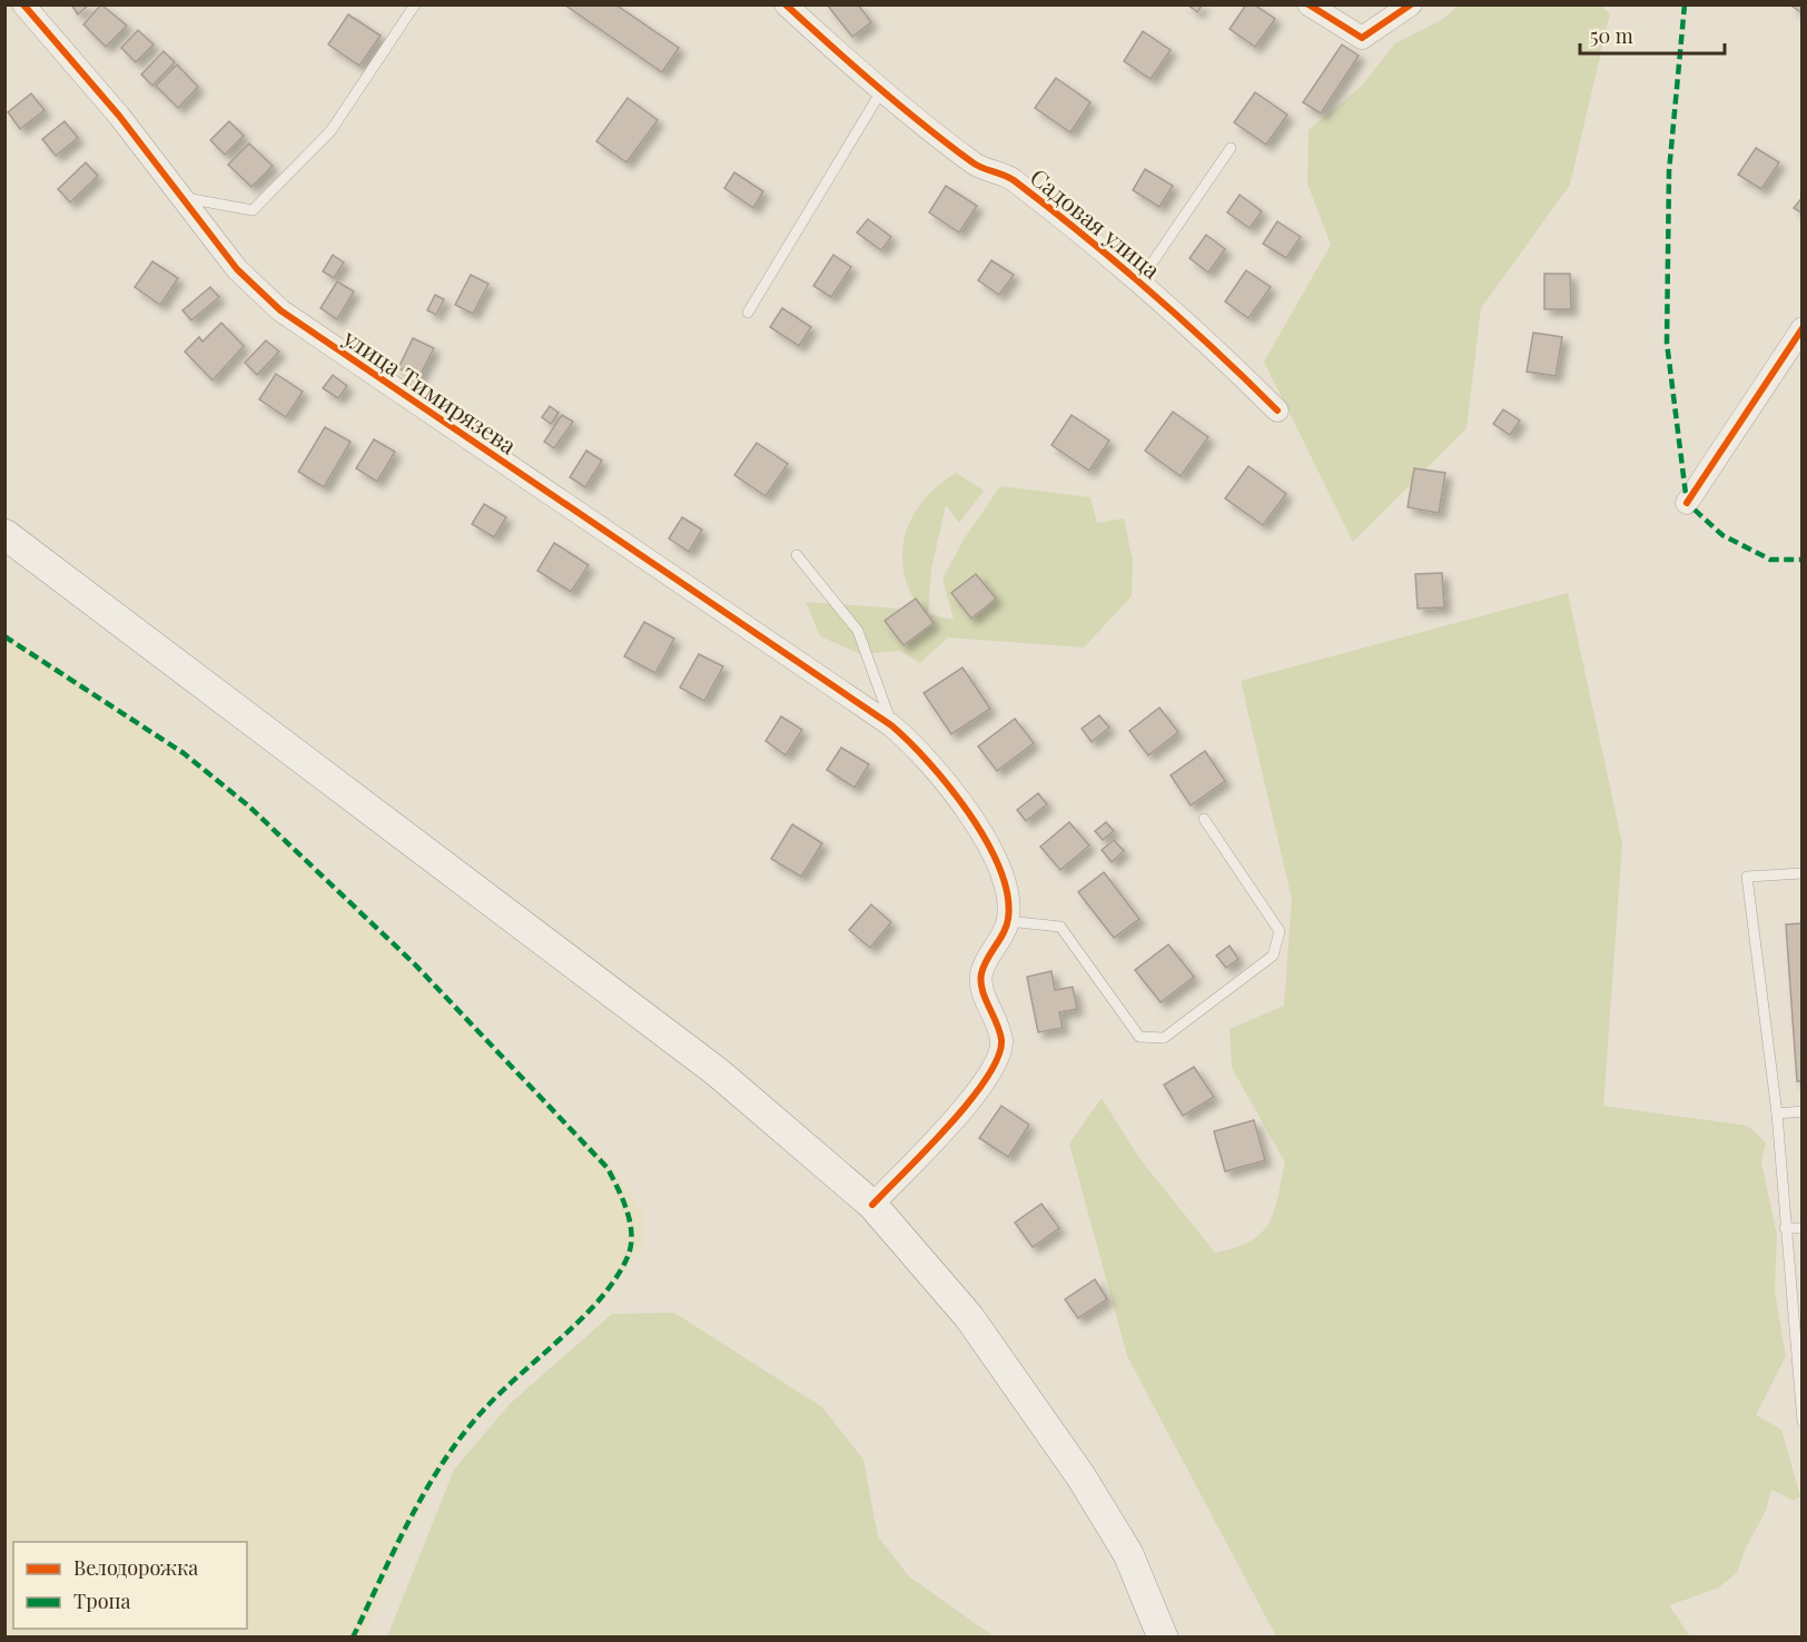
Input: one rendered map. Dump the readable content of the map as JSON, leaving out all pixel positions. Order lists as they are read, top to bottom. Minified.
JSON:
{"streets":{"street":["Садовая улица","улица Тимирязева"]},"legend":["Велодорожка","Тропа"],"scale_bar":"50 m"}
